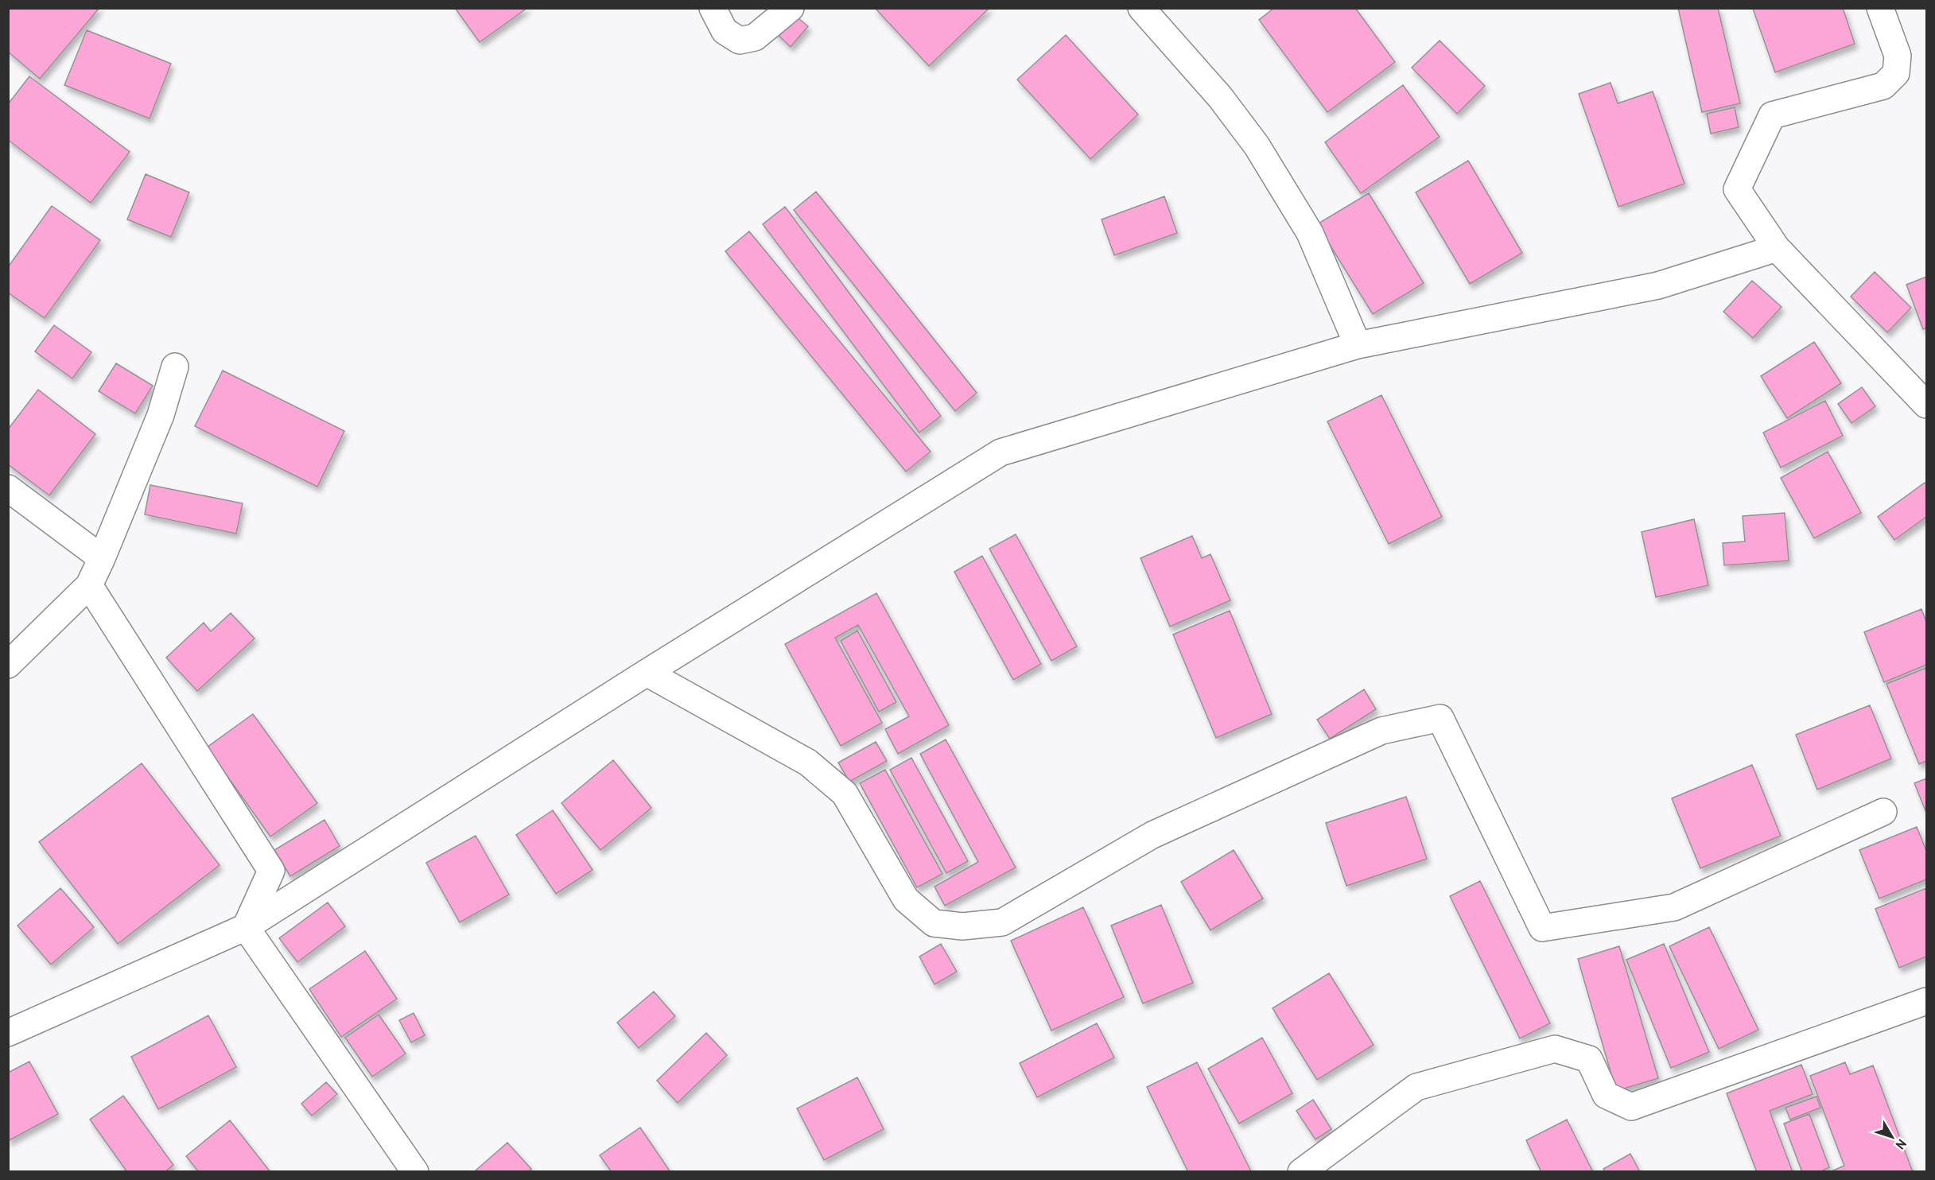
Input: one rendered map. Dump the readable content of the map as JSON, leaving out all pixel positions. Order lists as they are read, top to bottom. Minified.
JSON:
{"north":"bottom right"}
